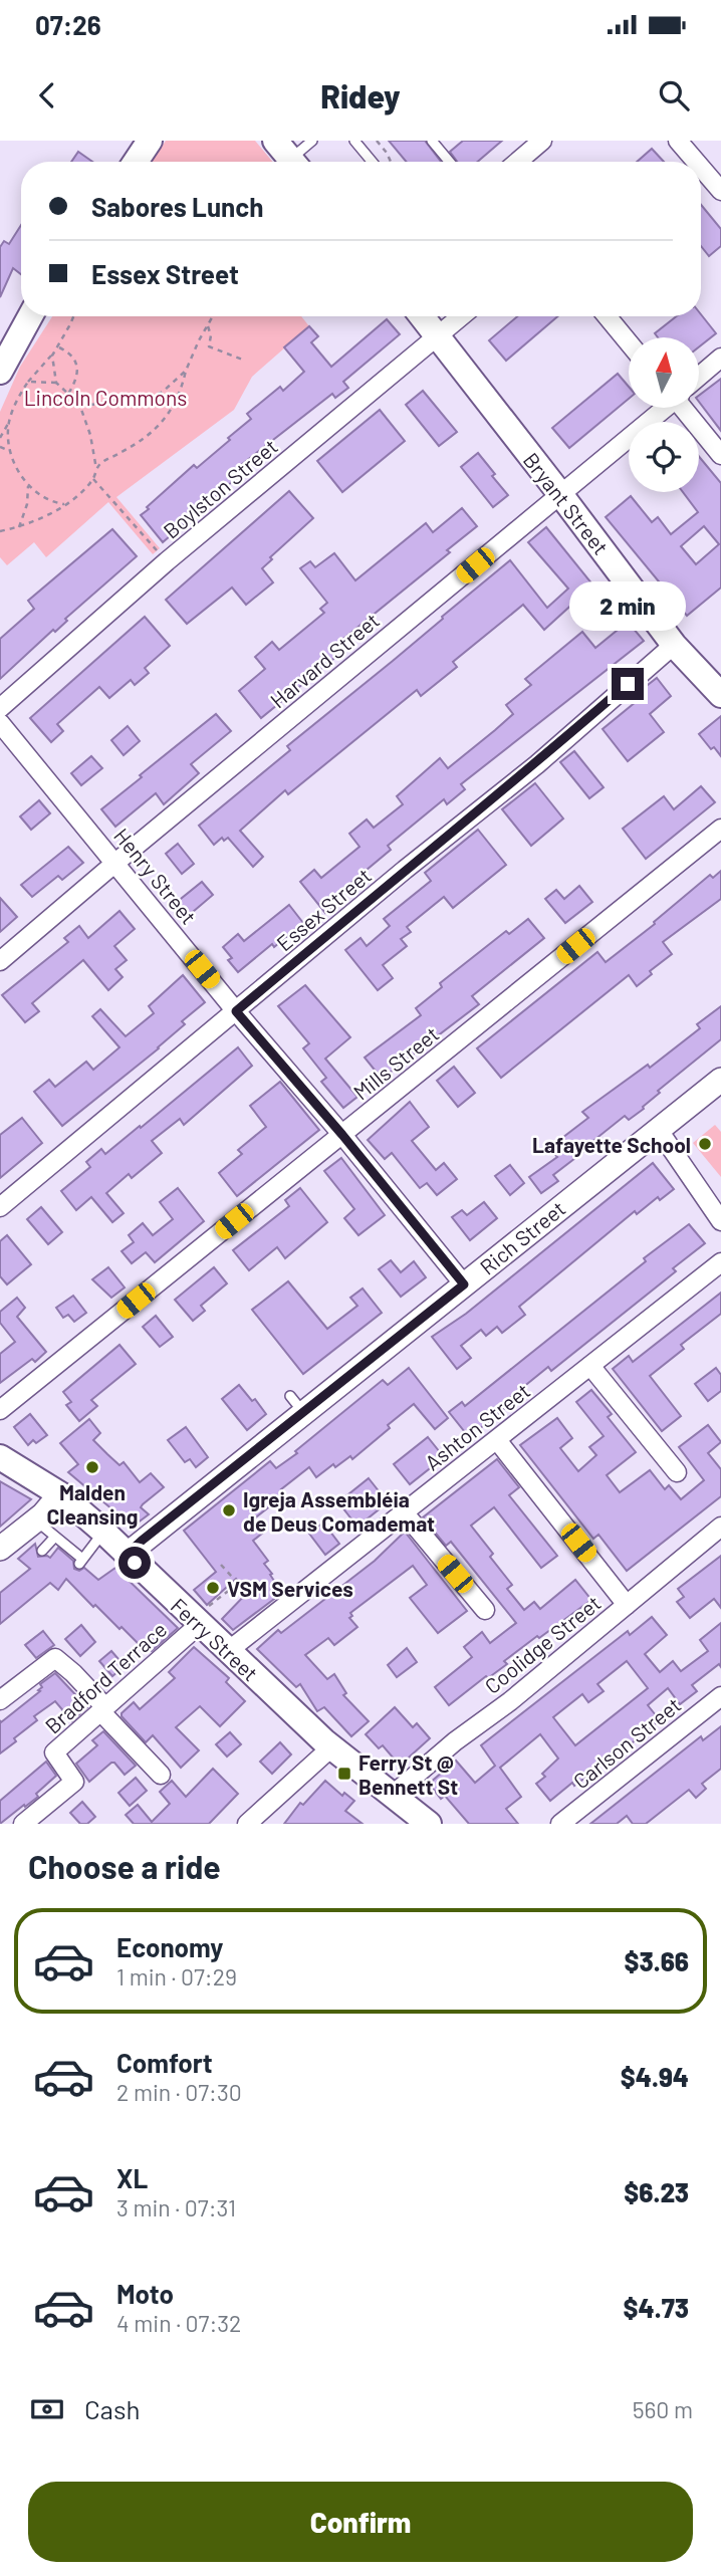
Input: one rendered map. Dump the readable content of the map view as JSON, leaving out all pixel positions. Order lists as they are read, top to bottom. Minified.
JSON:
{"streets":{"main road":["Bryant Street","Ferry Street"],"street":["Boylston Street","Harvard Street","Henry Street","Essex Street","Mills Street","Rich Street","Ashton Street","Coolidge Street","Bradford Terrace","Carlson Street"]},"crossings":[["Boylston Street","Bryant Street"],["Bryant Street","Harvard Street"],["Bryant Street","Essex Street"],["Harvard Street","Henry Street"],["Henry Street","Essex Street"],["Henry Street","Mills Street"],["Henry Street","Rich Street"],["Rich Street","Ferry Street"],["Ashton Street","Ferry Street"],["Ferry Street","Coolidge Street"],["Ferry Street","Bradford Terrace"]],"parks":["Lincoln Commons"],"places":{"other":["Lafayette School","Malden Cleansing","Igreja Assembléia de Deus Comademat","VSM Services"],"transit":["Ferry St @ Bennett St"]},"north":"top","page":{"status":"07:26","header":"Ridey","banner":["Sabores Lunch","Essex Street"],"bubble":"2 min","heading":"Choose a ride","list":[{"name":"Economy","note":"1 min · 07:29","value":"$3.66"},{"name":"Comfort","note":"2 min · 07:30","value":"$4.94"},{"name":"XL","note":"3 min · 07:31","value":"$6.23"},{"name":"Moto","note":"4 min · 07:32","value":"$4.73"}],"pay":["Cash","560 m"],"buttons":"Confirm"}}
